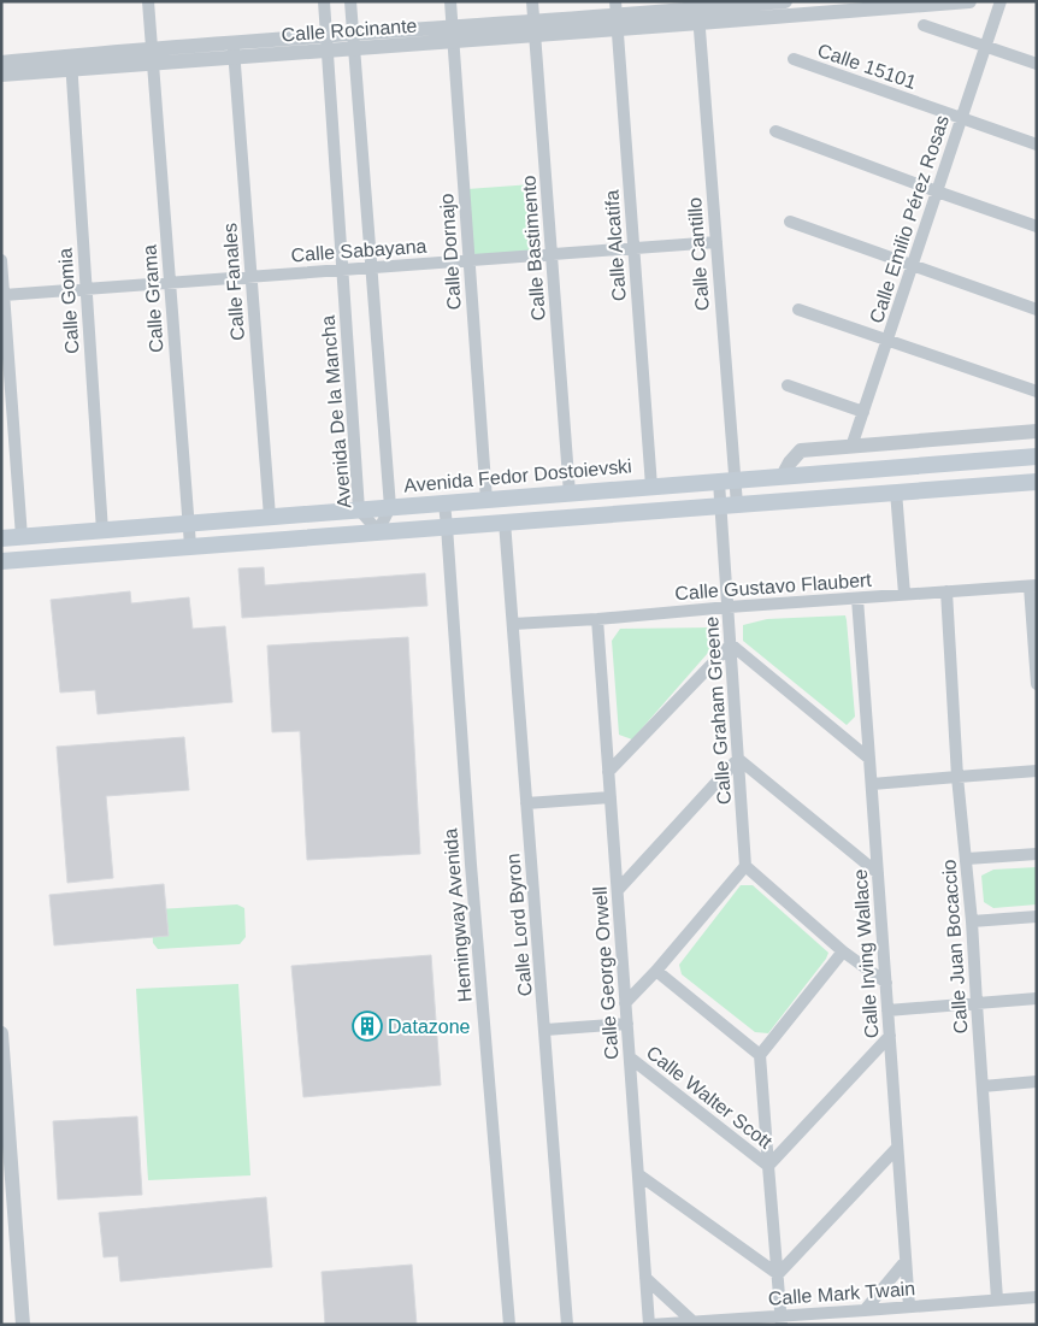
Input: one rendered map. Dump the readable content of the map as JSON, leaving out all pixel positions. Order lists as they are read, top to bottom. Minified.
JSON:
{"streets":{"main road":["Avenida Fedor Dostoievski"],"street":["Calle Rocinante","Calle 15101","Calle Emilio Pérez Rosas","Calle Alcatifa","Calle Bastimento","Calle Sabayana","Calle Dornajo","Calle Cantillo","Calle Fanales","Calle Grama","Calle Gomia","Avenida De la Mancha","Calle Gustavo Flaubert","Calle Graham Greene","Hemingway Avenida","Calle Lord Byron","Calle Juan Bocaccio","Calle Irving Wallace","Calle George Orwell","Calle Walter Scott","Calle Mark Twain"]},"crossings":[["Calle Rocinante","Calle Alcatifa"],["Calle Rocinante","Calle Bastimento"],["Calle Rocinante","Calle Dornajo"],["Calle Rocinante","Calle Cantillo"],["Calle Rocinante","Calle Fanales"],["Calle Rocinante","Calle Grama"],["Calle Rocinante","Calle Gomia"],["Calle Rocinante","Avenida De la Mancha"],["Calle 15101","Calle Emilio Pérez Rosas"],["Calle Alcatifa","Calle Sabayana"],["Calle Alcatifa","Avenida Fedor Dostoievski"],["Calle Bastimento","Calle Sabayana"],["Calle Bastimento","Avenida Fedor Dostoievski"],["Calle Sabayana","Calle Dornajo"],["Calle Sabayana","Calle Cantillo"],["Calle Sabayana","Calle Fanales"],["Calle Sabayana","Calle Grama"],["Calle Sabayana","Calle Gomia"],["Calle Sabayana","Avenida De la Mancha"],["Calle Dornajo","Avenida Fedor Dostoievski"],["Calle Cantillo","Avenida Fedor Dostoievski"],["Calle Cantillo","Calle Graham Greene"],["Calle Fanales","Avenida Fedor Dostoievski"],["Calle Grama","Avenida Fedor Dostoievski"],["Calle Gomia","Avenida Fedor Dostoievski"],["Avenida De la Mancha","Avenida Fedor Dostoievski"],["Avenida Fedor Dostoievski","Calle Graham Greene"],["Avenida Fedor Dostoievski","Hemingway Avenida"],["Calle Gustavo Flaubert","Calle Graham Greene"],["Calle Gustavo Flaubert","Calle Lord Byron"],["Calle Gustavo Flaubert","Calle Juan Bocaccio"],["Calle Gustavo Flaubert","Calle Irving Wallace"],["Calle Gustavo Flaubert","Calle George Orwell"],["Calle Juan Bocaccio","Calle Mark Twain"],["Calle Irving Wallace","Calle Walter Scott"],["Calle Irving Wallace","Calle Mark Twain"],["Calle George Orwell","Calle Walter Scott"],["Calle George Orwell","Calle Mark Twain"]],"places":{"building":["Datazone"]}}
